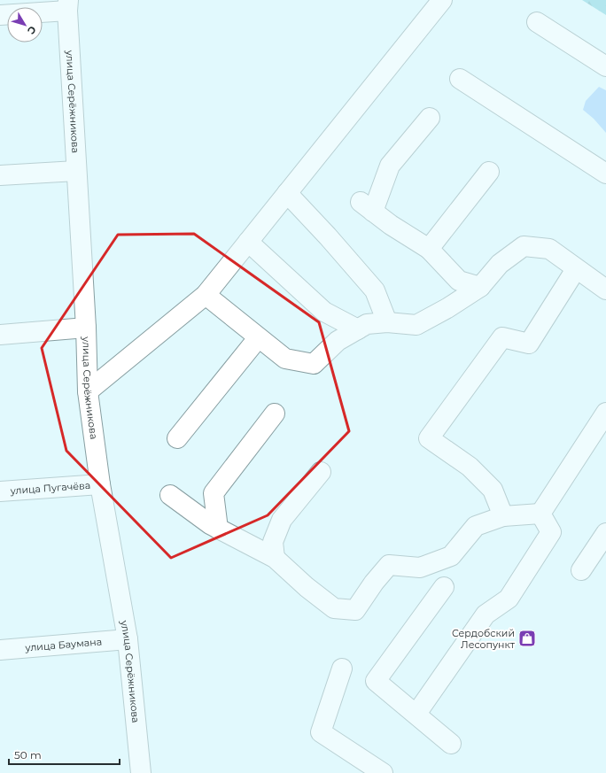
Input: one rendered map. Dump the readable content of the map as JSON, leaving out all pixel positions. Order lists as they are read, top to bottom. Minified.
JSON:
{"streets":{"street":["улица Серёжникова","улица Пугачёва","улица Баумана"]},"crossings":[["улица Серёжникова","улица Пугачёва"],["улица Серёжникова","улица Баумана"]],"places":{"shop":["Сердобский Лесопункт"]},"scale_bar":"50 m","north":"bottom right"}
